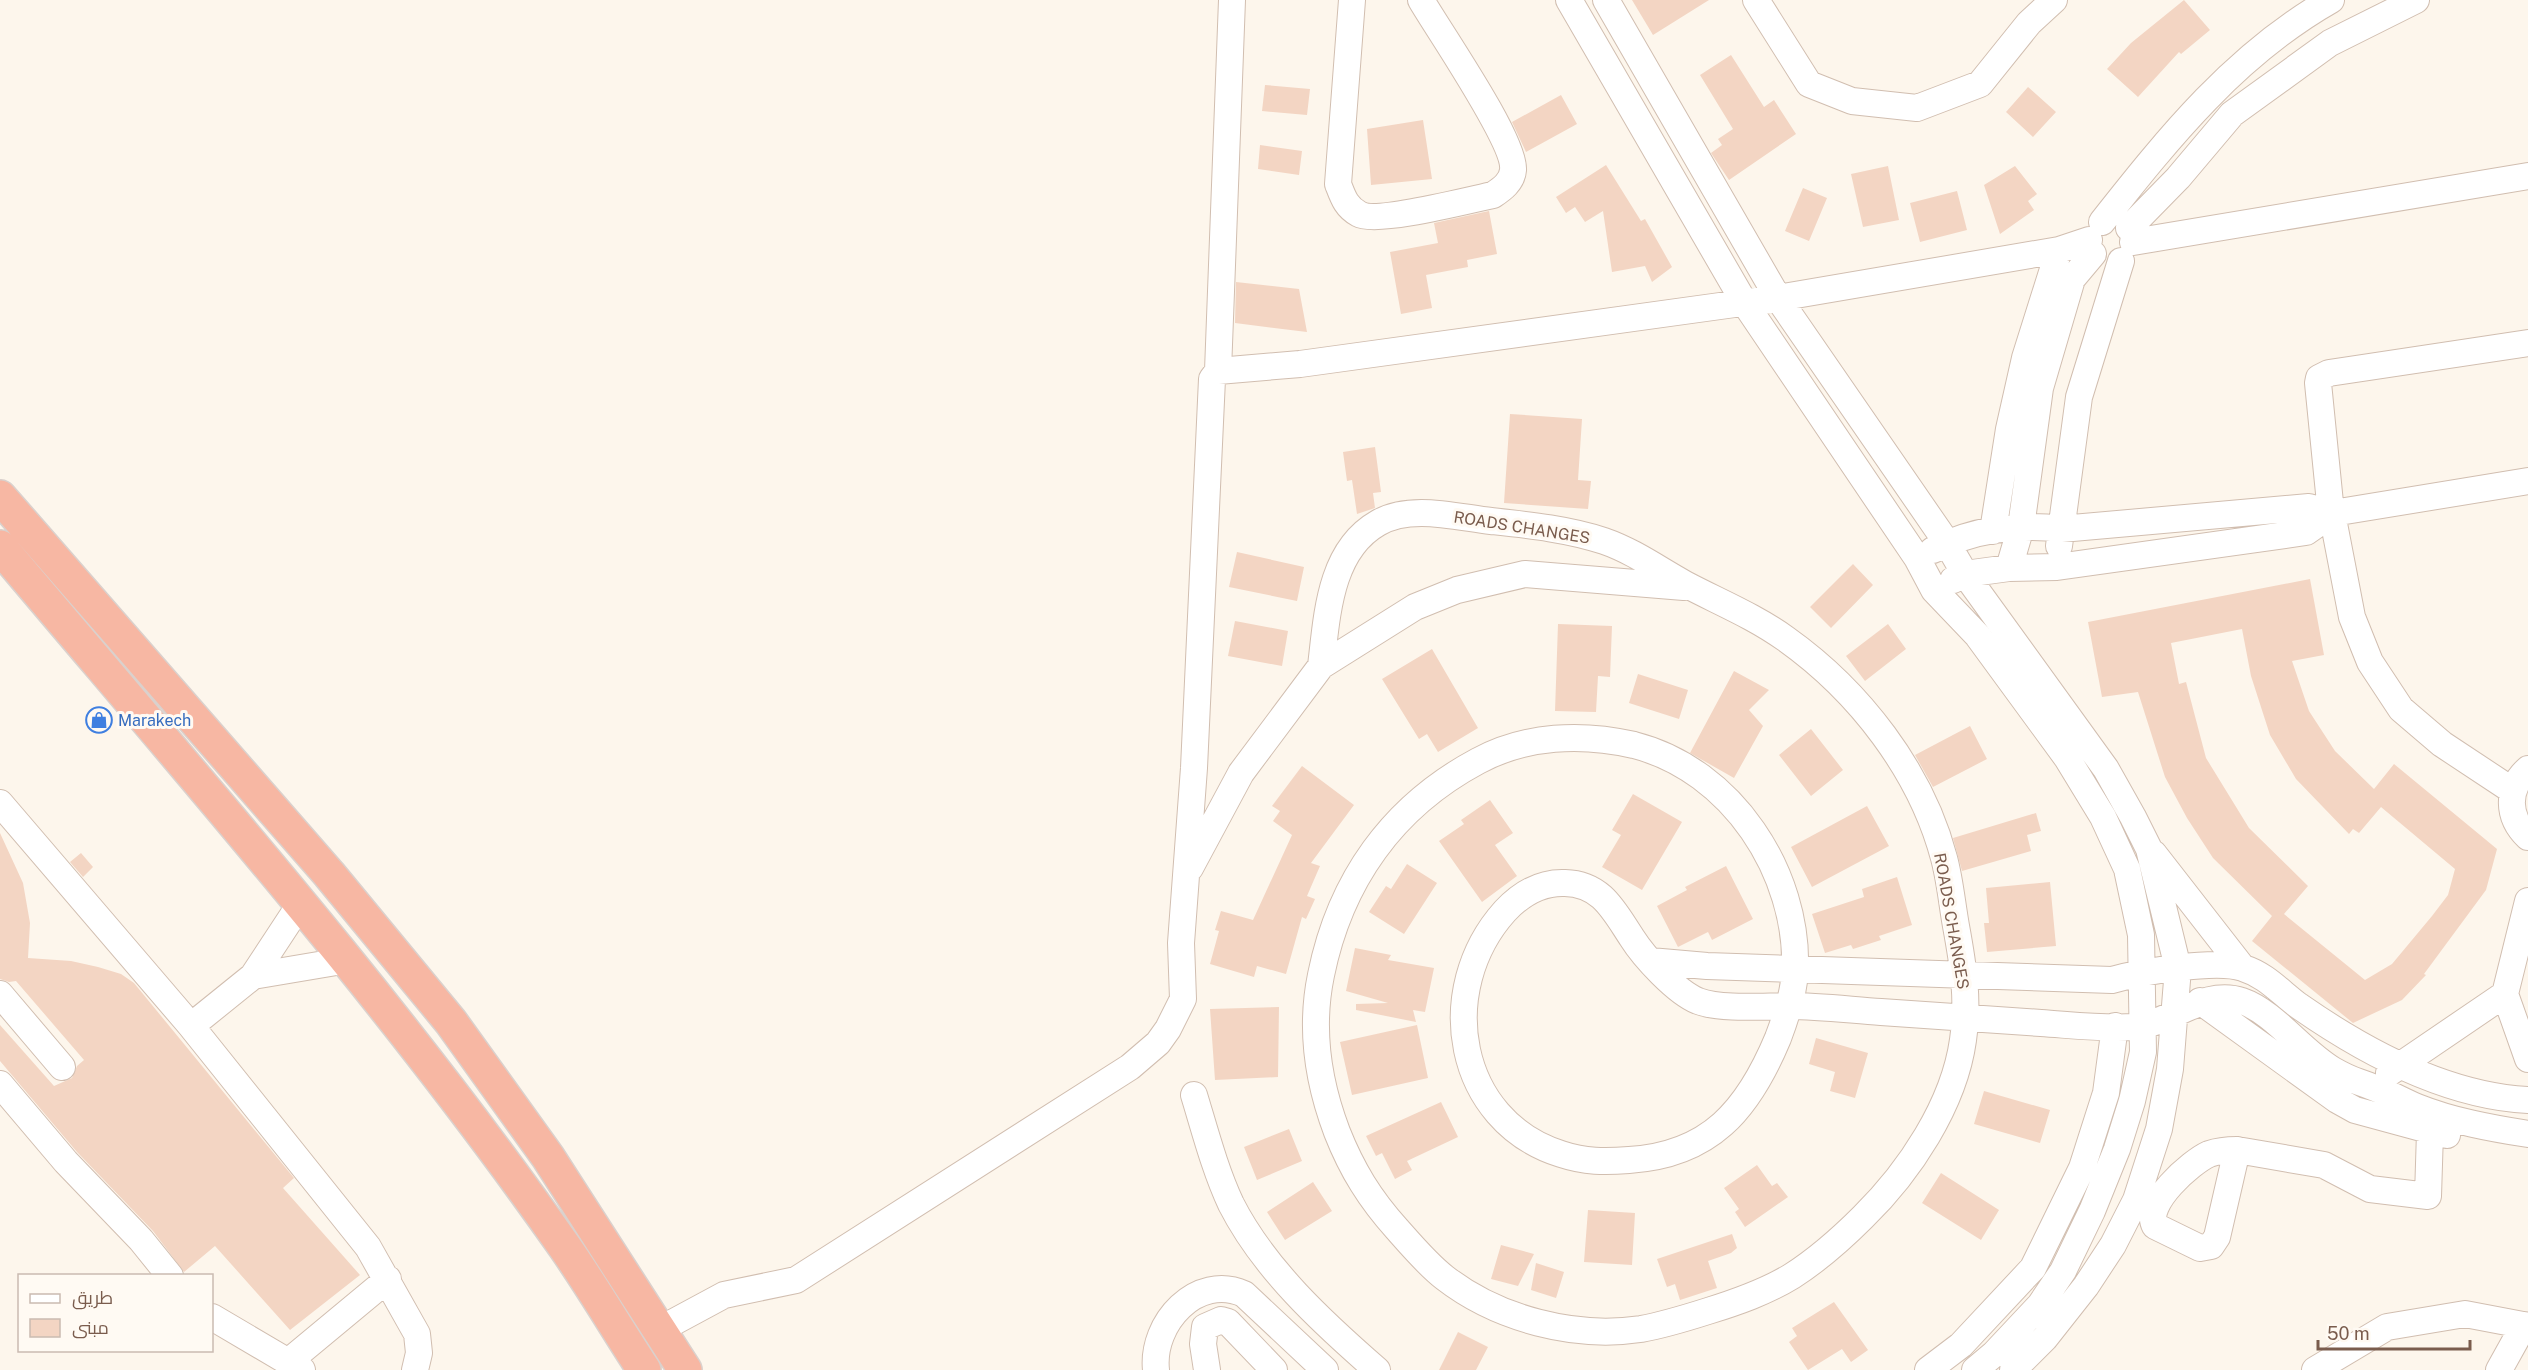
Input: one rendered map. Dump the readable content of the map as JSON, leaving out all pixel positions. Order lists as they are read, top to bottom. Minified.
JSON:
{"streets":{"street":["ROADS CHANGES"]},"places":{"shop":["Marakech"]},"legend":["طريق","مبنى"],"scale_bar":"50 m"}
